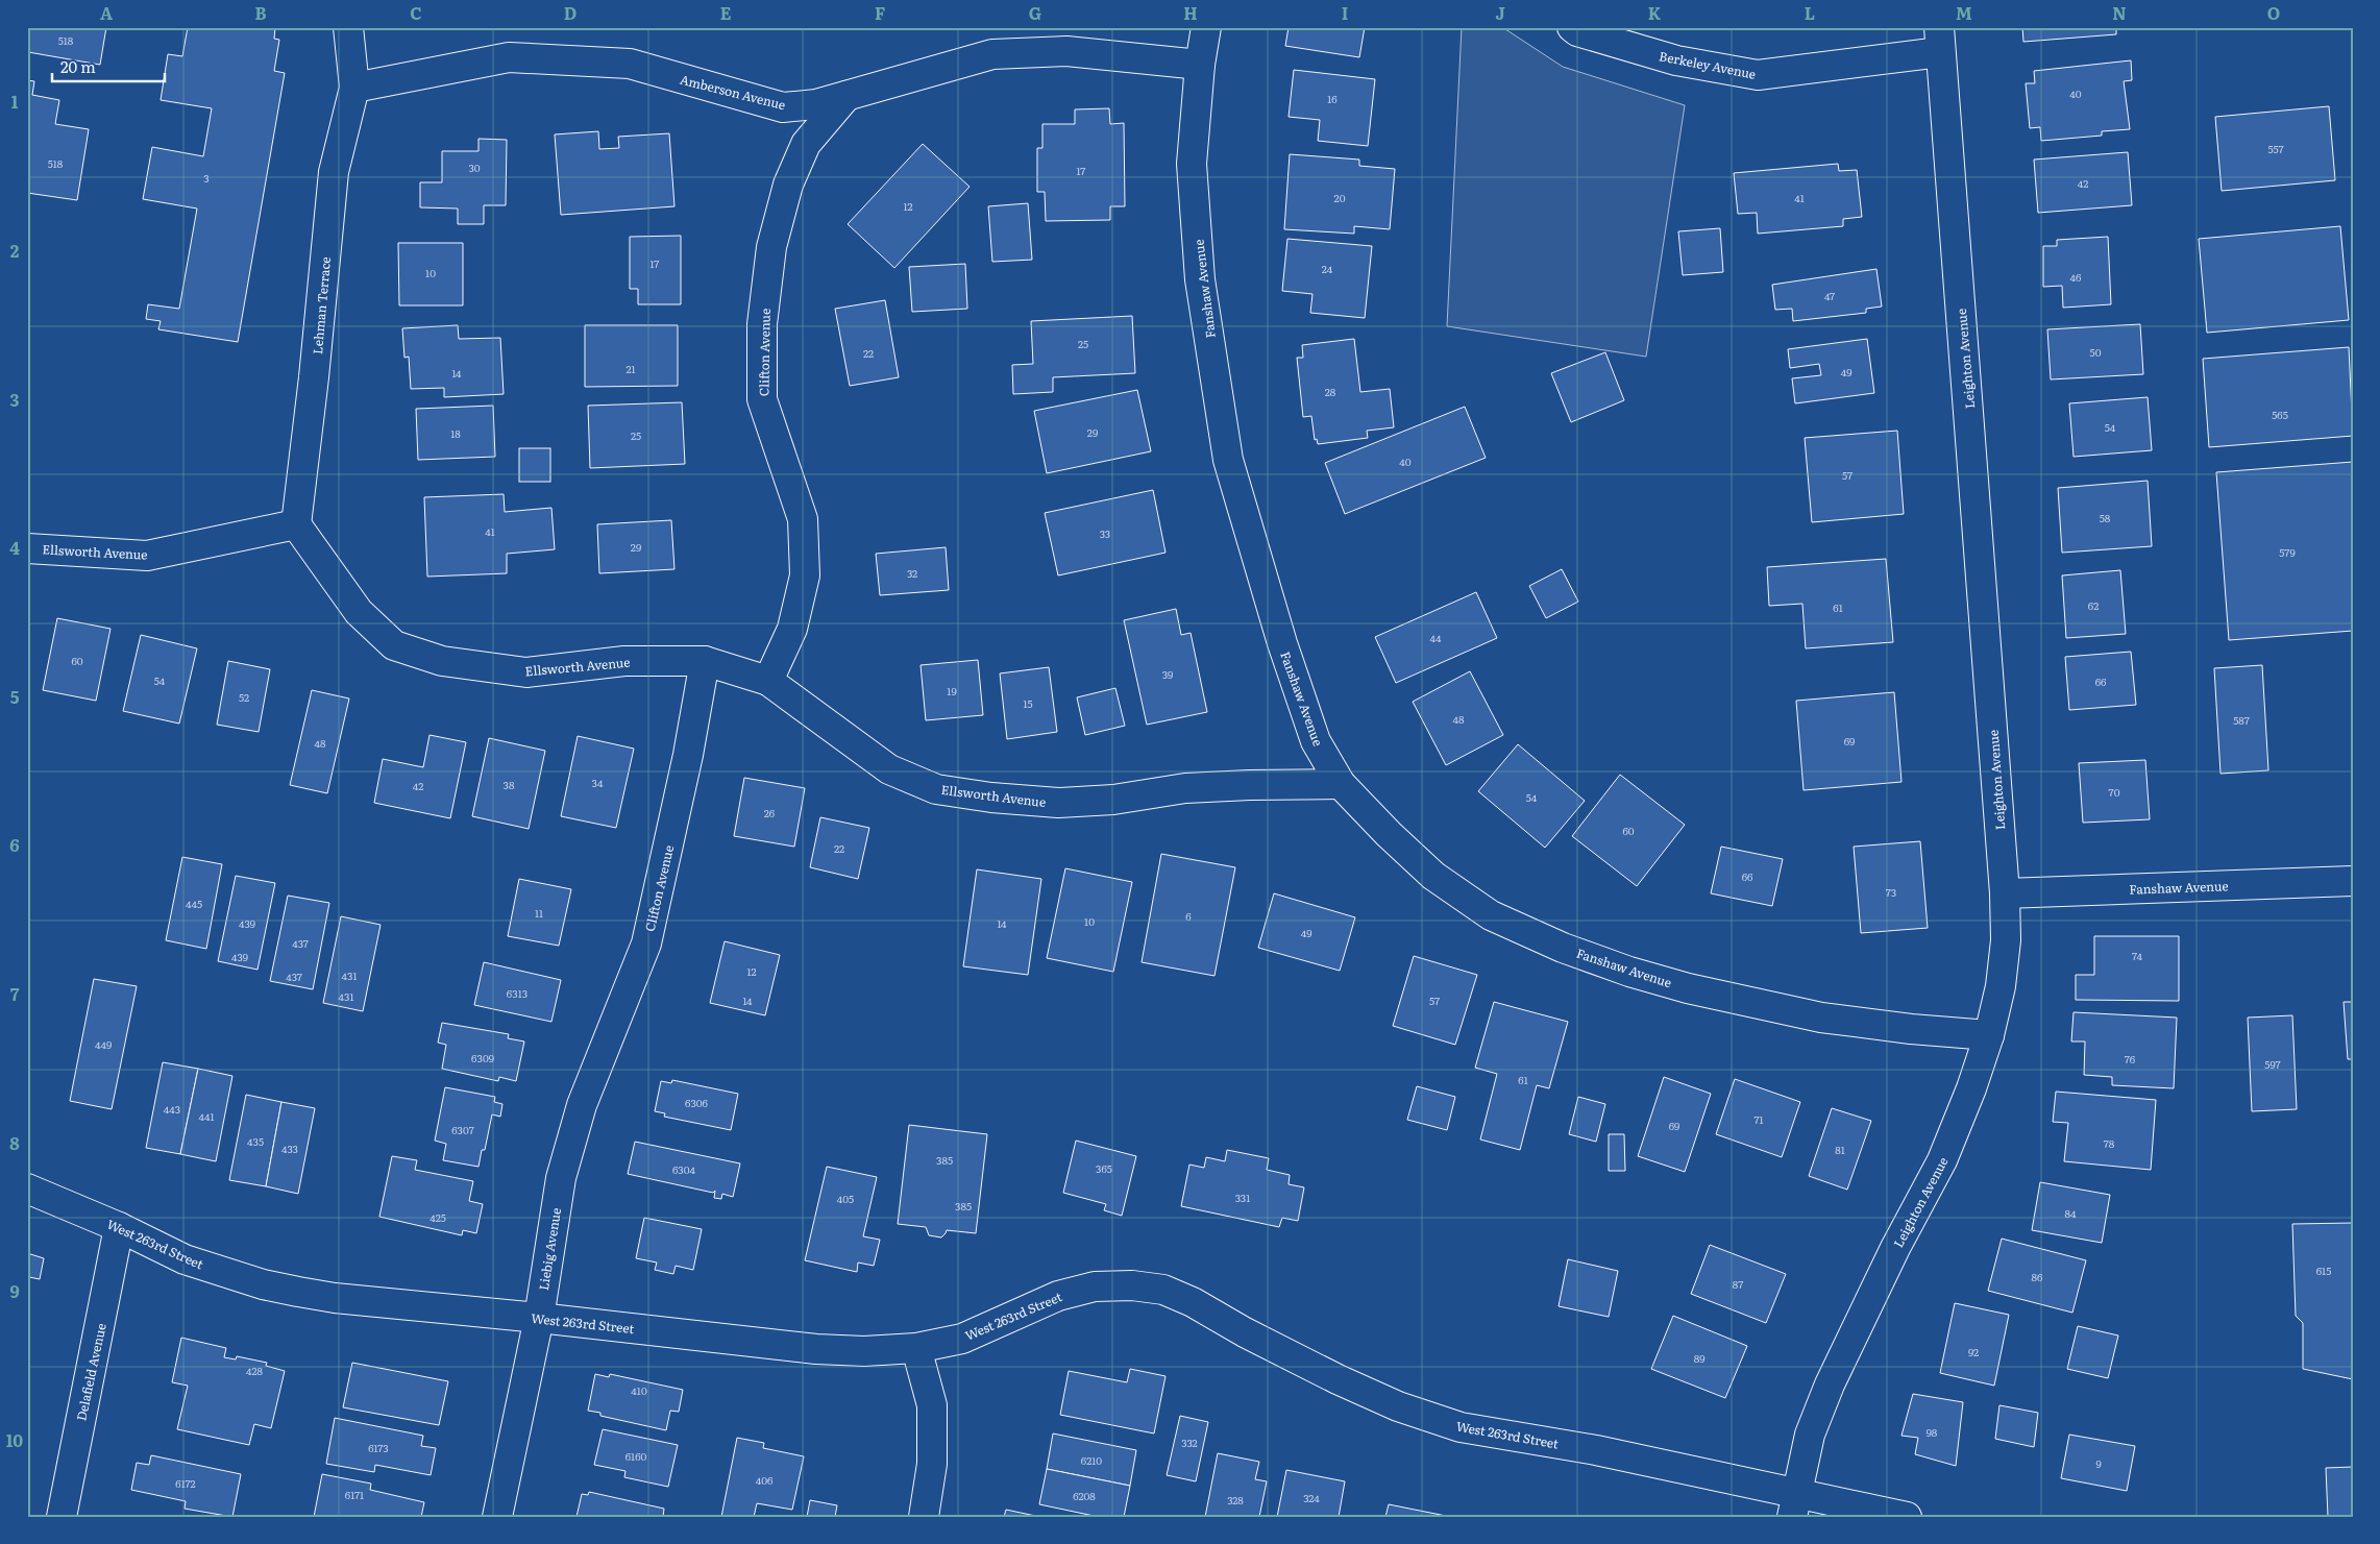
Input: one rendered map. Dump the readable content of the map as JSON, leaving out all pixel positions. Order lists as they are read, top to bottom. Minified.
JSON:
{"streets":{"street":["Berkeley Avenue","Amberson Avenue","Fanshaw Avenue","Lehman Terrace","Clifton Avenue","Leighton Avenue","Ellsworth Avenue","West 263rd Street","Liebig Avenue","Delafield Avenue"]},"crossings":[["Berkeley Avenue","Leighton Avenue"],["Amberson Avenue","Fanshaw Avenue"],["Amberson Avenue","Lehman Terrace"],["Amberson Avenue","Clifton Avenue"],["Fanshaw Avenue","Leighton Avenue"],["Fanshaw Avenue","Ellsworth Avenue"],["Lehman Terrace","Ellsworth Avenue"],["Clifton Avenue","Ellsworth Avenue"],["Clifton Avenue","Liebig Avenue"],["Leighton Avenue","West 263rd Street"],["West 263rd Street","Liebig Avenue"],["West 263rd Street","Delafield Avenue"]],"house_numbers":["518","40","16","557","518","30","17","3","42","20","41","12","17","24","10","46","47","25","50","22","21","49","14","28","565","54","29","18","25","40","57","58","41","33","29","579","32","62","61","44","60","39","54","66","19","52","15","48","587","69","48","34","38","42","70","54","26","60","22","66","73","445","11","6","10","439","14","49","437","74","439","12","431","437","6313","431","14","57","449","6309","76","597","61","6306","443","441","71","69","6307","435","78","433","81","385","365","6304","331","405","385","84","425","615","86","87","92","89","428","410","98","332","6173","6160","6210","9","406","6172","6171","6208","324","328"],"scale_bar":"20 m","grid":{"columns":["A","B","C","D","E","F","G","H","I","J","K","L","M","N","O"],"rows":["1","2","3","4","5","6","7","8","9","10"]}}
